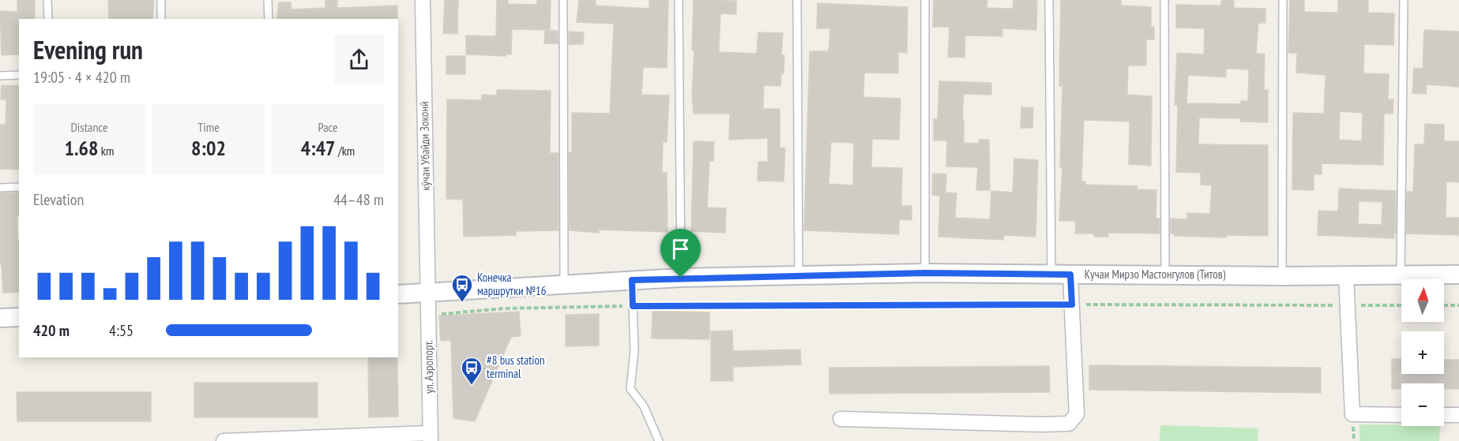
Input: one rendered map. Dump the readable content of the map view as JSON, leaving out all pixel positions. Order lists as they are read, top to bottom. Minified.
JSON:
{"streets":{"street":["кӯчаи Убайди Зоконӣ","Кучаи Мирзо Мастонгулов (Титов)","ул. Аэропорт."]},"crossings":[["кӯчаи Убайди Зоконӣ","Кучаи Мирзо Мастонгулов (Титов)"],["кӯчаи Убайди Зоконӣ","ул. Аэропорт."],["Кучаи Мирзо Мастонгулов (Титов)","ул. Аэропорт."]],"places":{"bus stop":["Конечка маршрутки №16","#8 bus station terminal"]},"north":"top","page":{"heading":["Evening run","19:05 · 4 × 420 m"],"stats":[["Distance","1.68 km"],["Time","8:02"],["Pace","4:47 /km"]],"chart":["Elevation","44–48 m"],"map_buttons":["+","−"],"list":[{"name":"420 m","note":"4:55"}]}}
